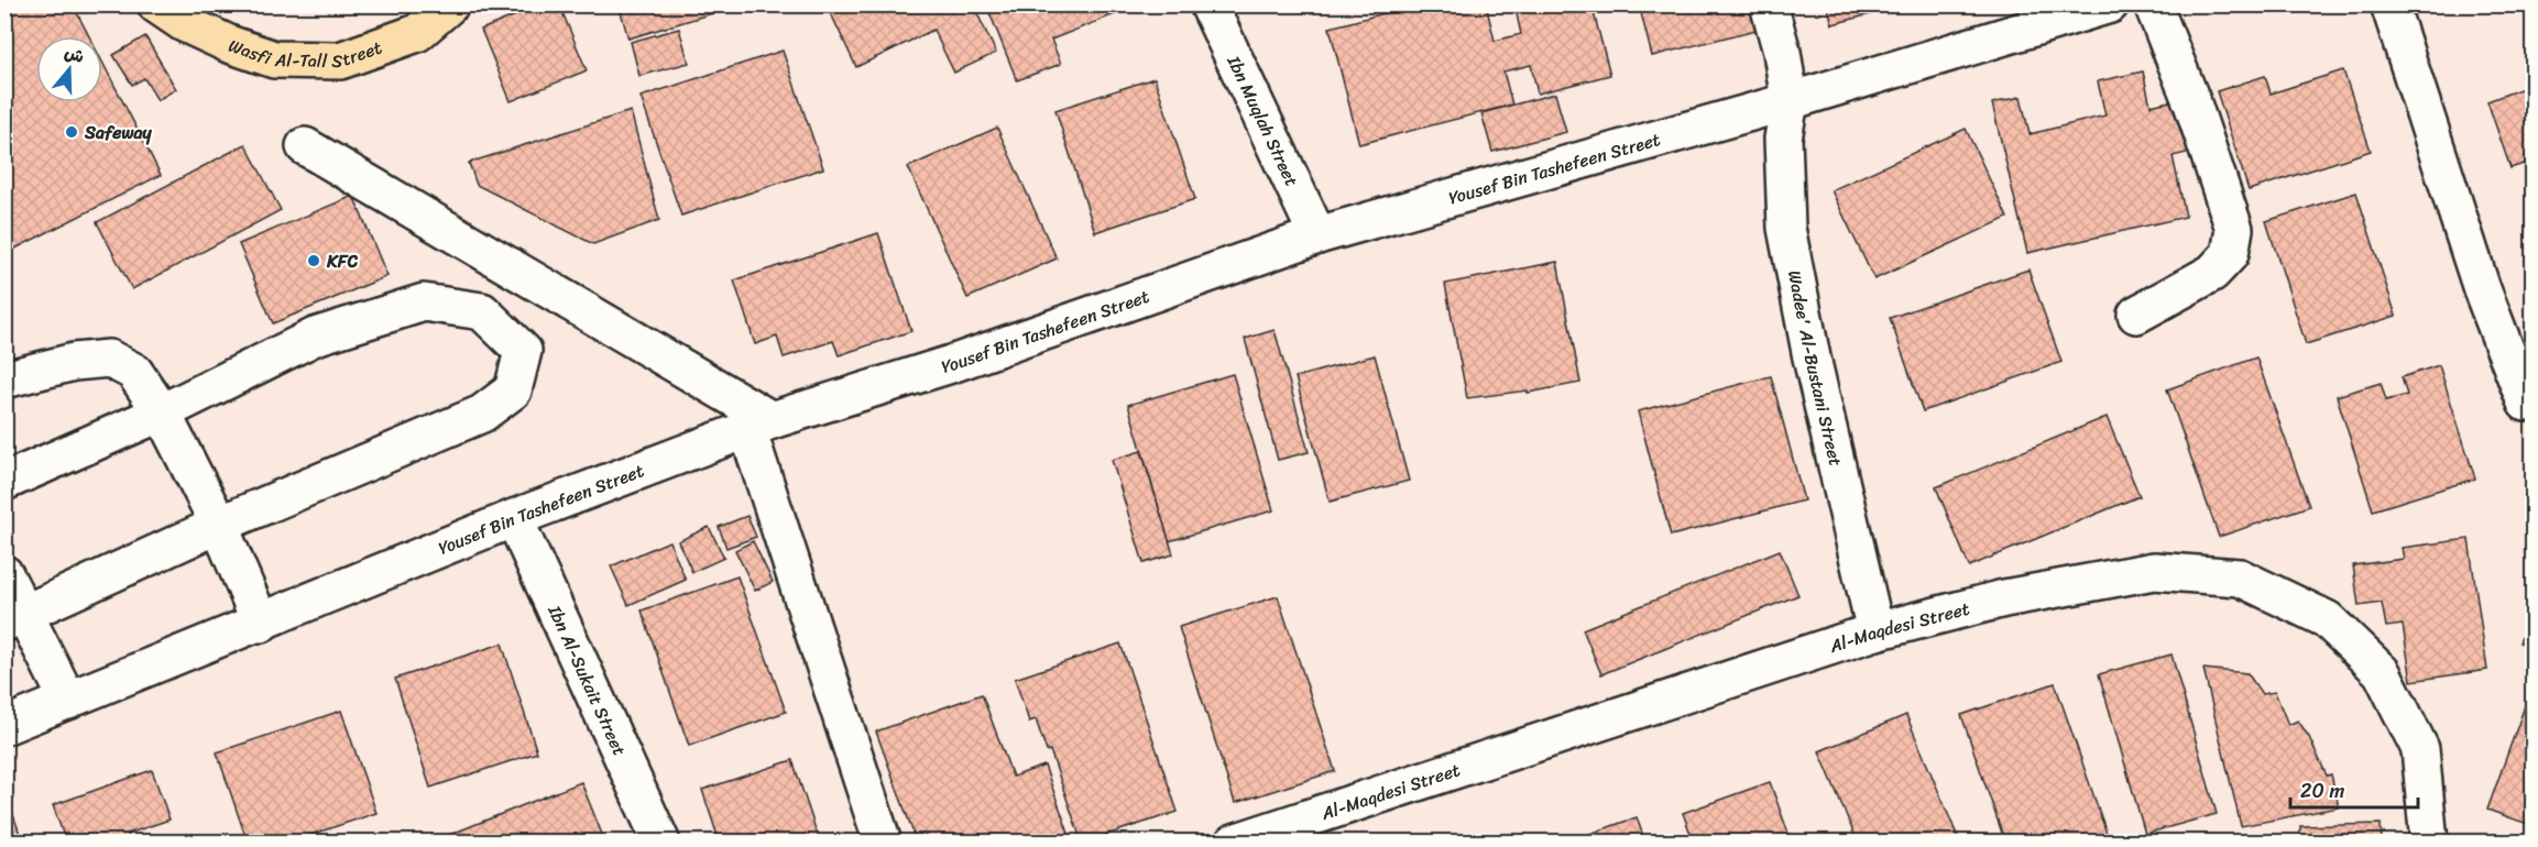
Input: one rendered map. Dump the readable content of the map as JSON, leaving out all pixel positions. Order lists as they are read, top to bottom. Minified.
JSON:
{"streets":{"main road":["Wasfi Al-Tall Street"],"street":["Ibn Muqlah Street","Yousef Bin Tashefeen Street","Wadee' Al-Bustani Street","Al-Maqdesi Street","Ibn Al-Sukait Street"]},"crossings":[["Ibn Muqlah Street","Yousef Bin Tashefeen Street"],["Yousef Bin Tashefeen Street","Wadee' Al-Bustani Street"],["Yousef Bin Tashefeen Street","Ibn Al-Sukait Street"],["Wadee' Al-Bustani Street","Al-Maqdesi Street"]],"places":["Safeway","KFC"],"scale_bar":"20 m","north":"top"}
